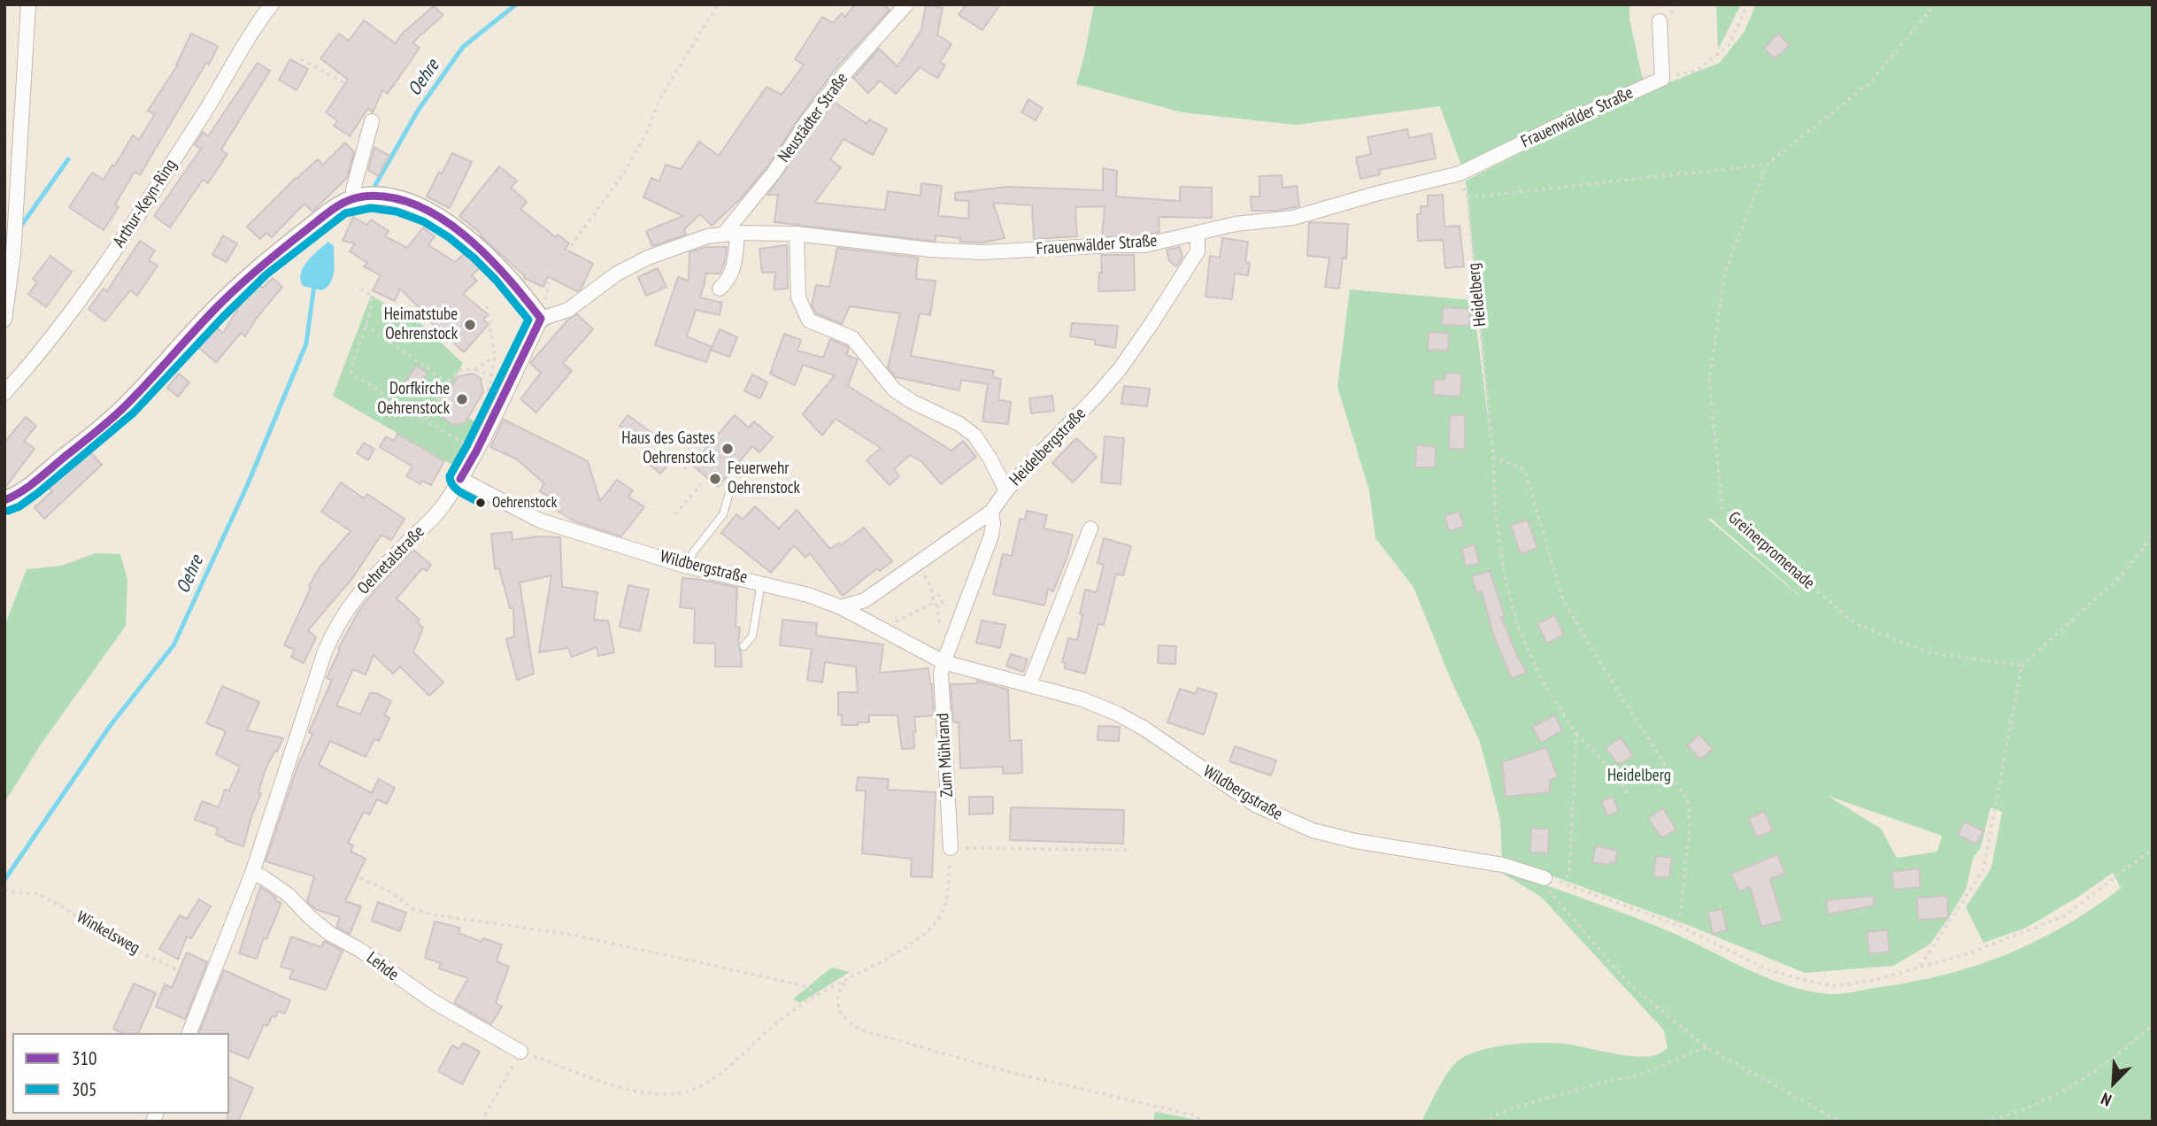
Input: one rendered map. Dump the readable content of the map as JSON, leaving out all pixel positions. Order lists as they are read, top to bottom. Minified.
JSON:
{"streets":{"street":["Neustädter Straße","Frauenwälder Straße","Arthur-Keyn-Ring","Heidelbergstraße","Oehretalstraße","Wildbergstraße","Zum Mühlrand","Lehde"],"path":["Heidelberg","Greinerpromenade","Winkelsweg"]},"crossings":[["Neustädter Straße","Frauenwälder Straße"],["Frauenwälder Straße","Heidelberg"],["Frauenwälder Straße","Heidelbergstraße"],["Frauenwälder Straße","Oehretalstraße"],["Heidelbergstraße","Wildbergstraße"],["Oehretalstraße","Wildbergstraße"],["Oehretalstraße","Winkelsweg"],["Oehretalstraße","Lehde"],["Wildbergstraße","Zum Mühlrand"]],"water":["Oehre"],"parks":["Heidelberg"],"places":["Heimatstube Oehrenstock","Dorfkirche Oehrenstock","Haus des Gastes Oehrenstock","Feuerwehr Oehrenstock","Oehrenstock"],"lines":["transit line 310","transit line 305"],"legend":["310","305"],"north":"bottom left"}
